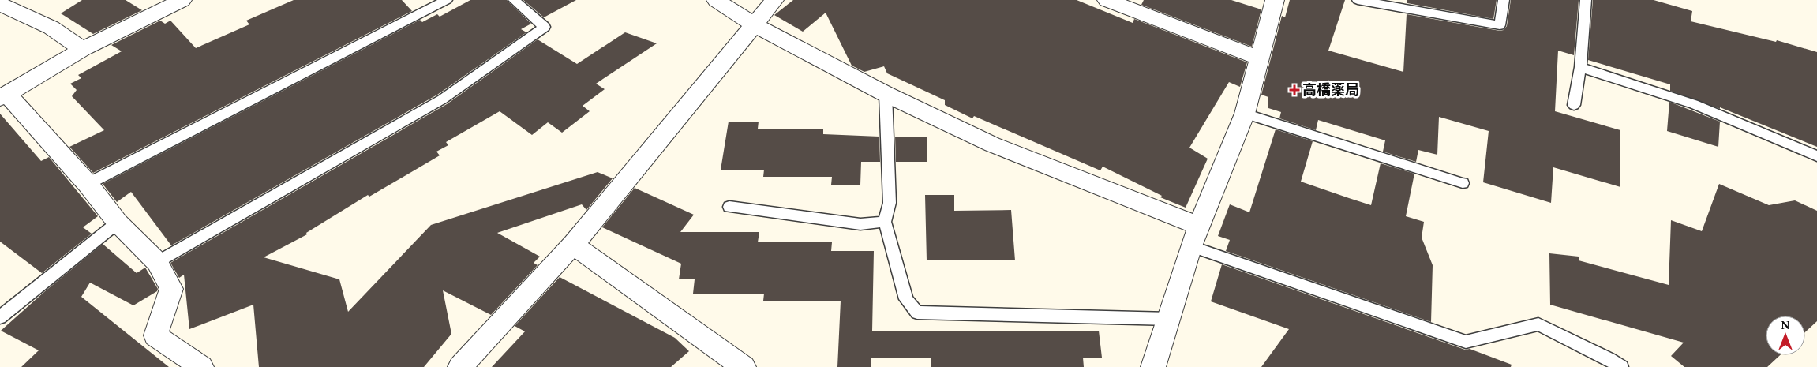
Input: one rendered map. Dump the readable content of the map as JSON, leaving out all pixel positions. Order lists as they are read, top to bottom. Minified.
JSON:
{"places":{"health":["高橋薬局"]},"north":"top"}
